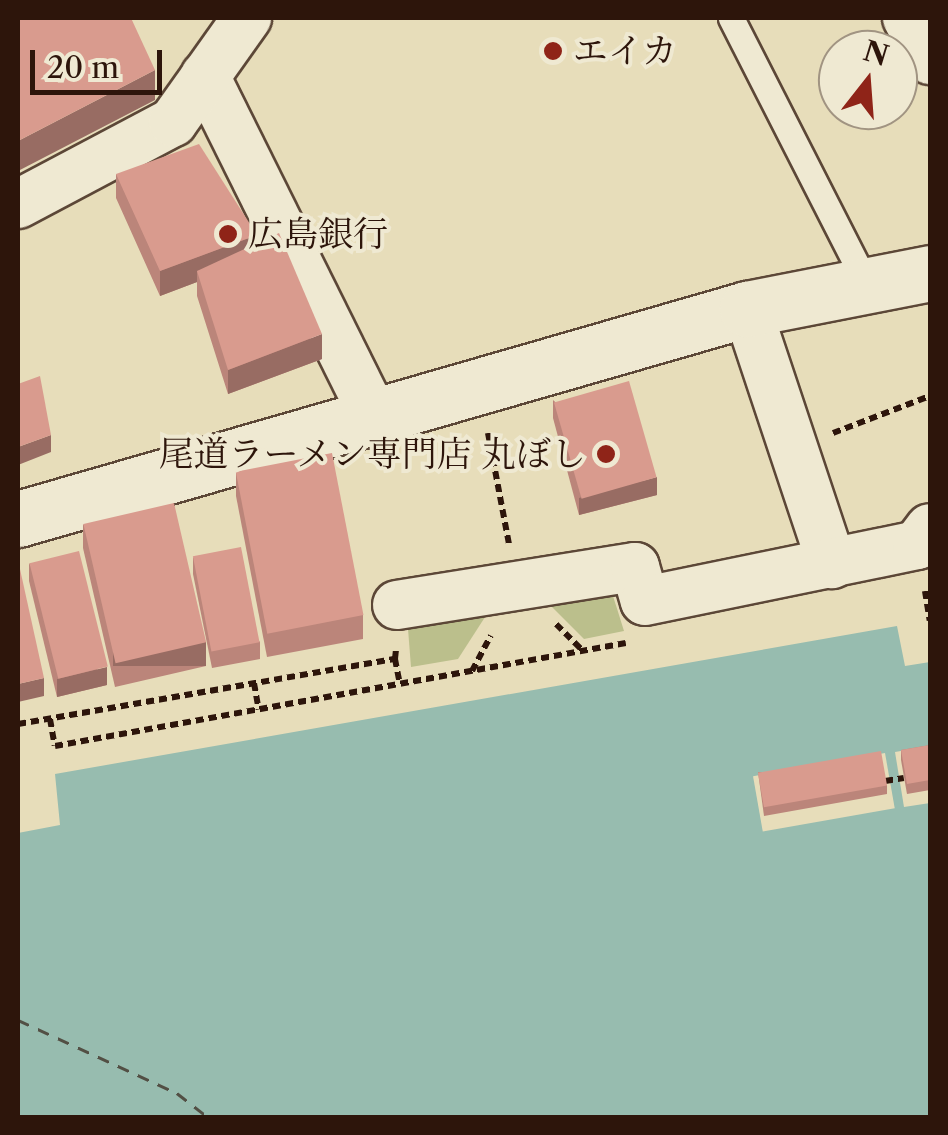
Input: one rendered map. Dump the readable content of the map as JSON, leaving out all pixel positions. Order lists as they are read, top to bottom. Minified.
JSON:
{"places":["エイカ","広島銀行","尾道ラーメン専門店 丸ぼし"],"scale_bar":"20 m","north":"top"}
